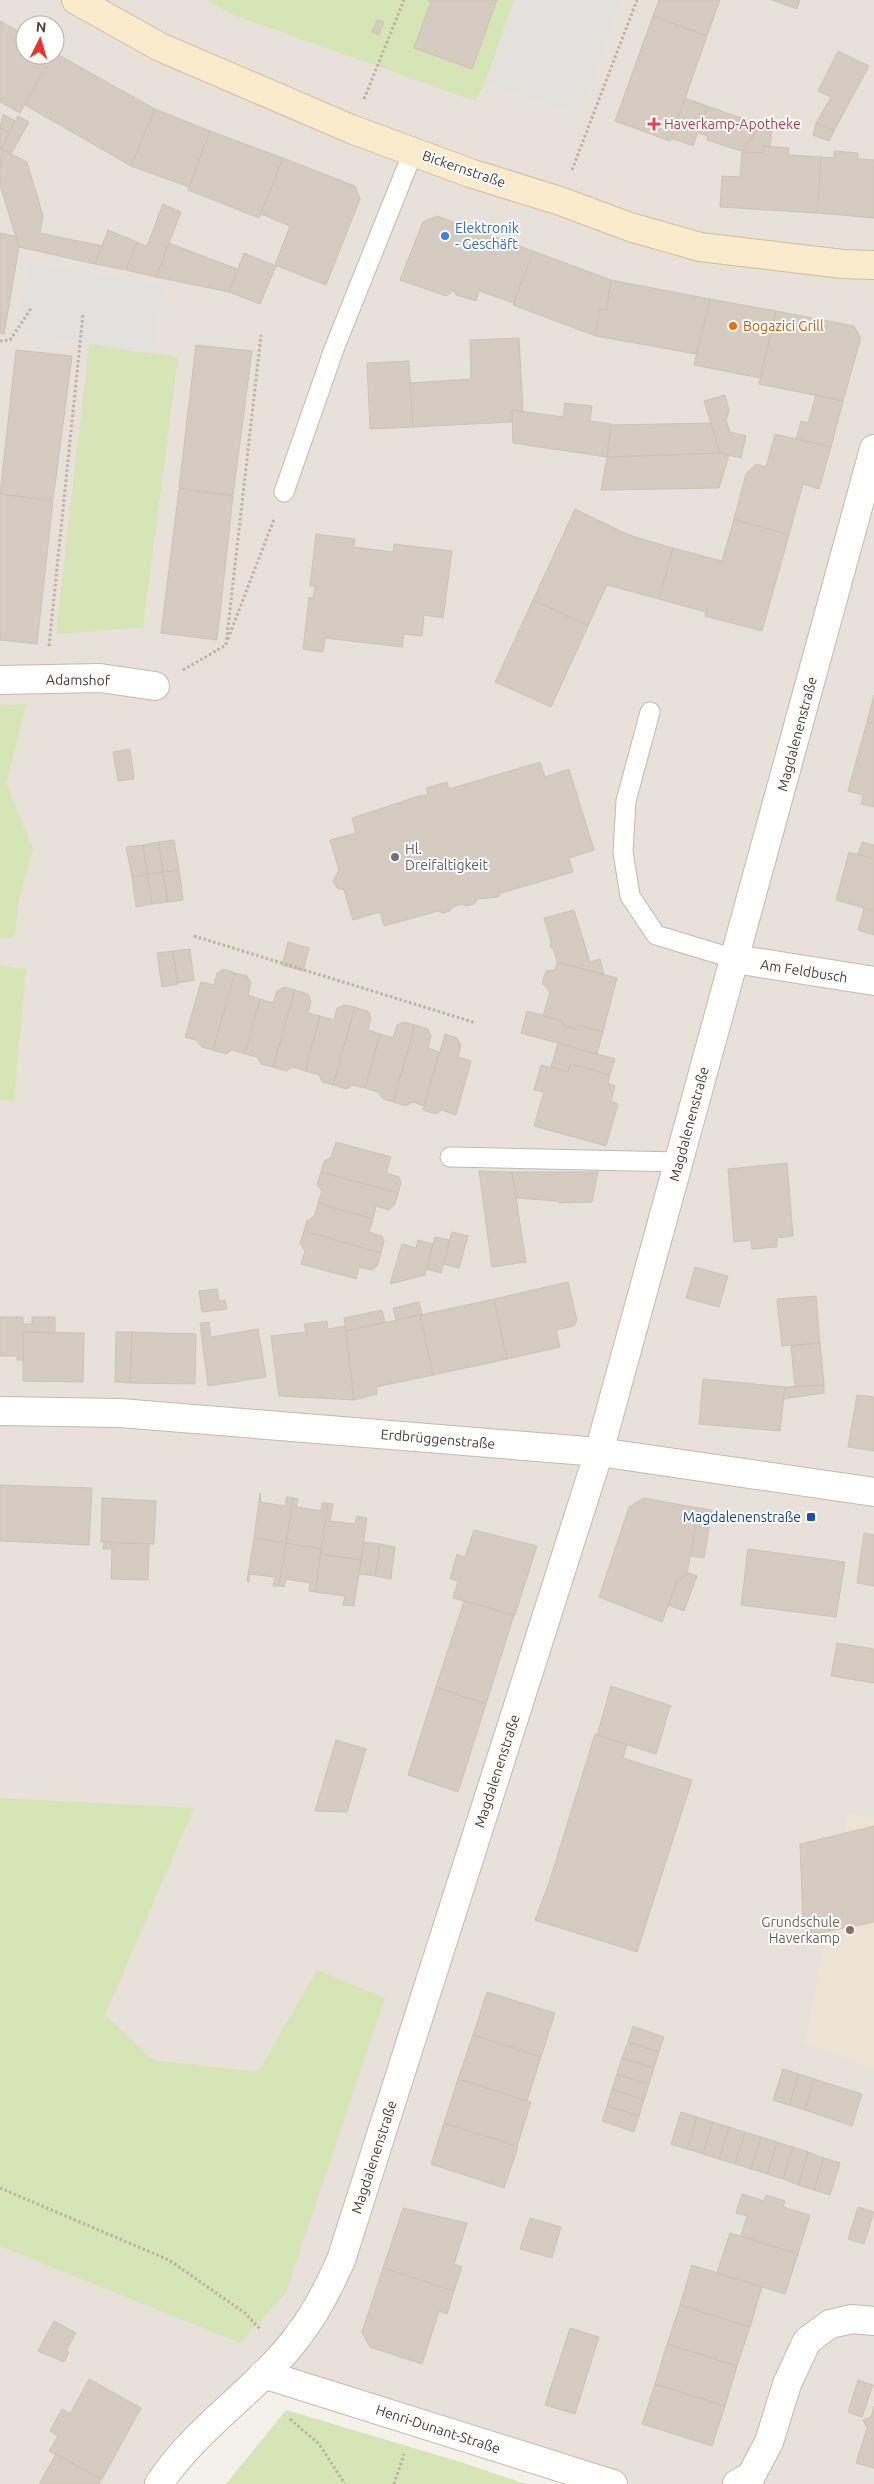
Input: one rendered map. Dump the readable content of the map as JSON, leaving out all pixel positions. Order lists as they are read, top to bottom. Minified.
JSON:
{"streets":{"street":["Bickernstraße","Adamshof","Magdalenenstraße","Am Feldbusch","Erdbrüggenstraße","Henri-Dunant-Straße"]},"crossings":[["Magdalenenstraße","Am Feldbusch"],["Magdalenenstraße","Erdbrüggenstraße"],["Magdalenenstraße","Henri-Dunant-Straße"]],"places":{"health":["Haverkamp-Apotheke"],"other":["Elektronik - Geschäft","Bogazici Grill","Hl. Dreifaltigkeit","Grundschule Haverkamp"],"transit":["Magdalenenstraße"]},"north":"top"}
